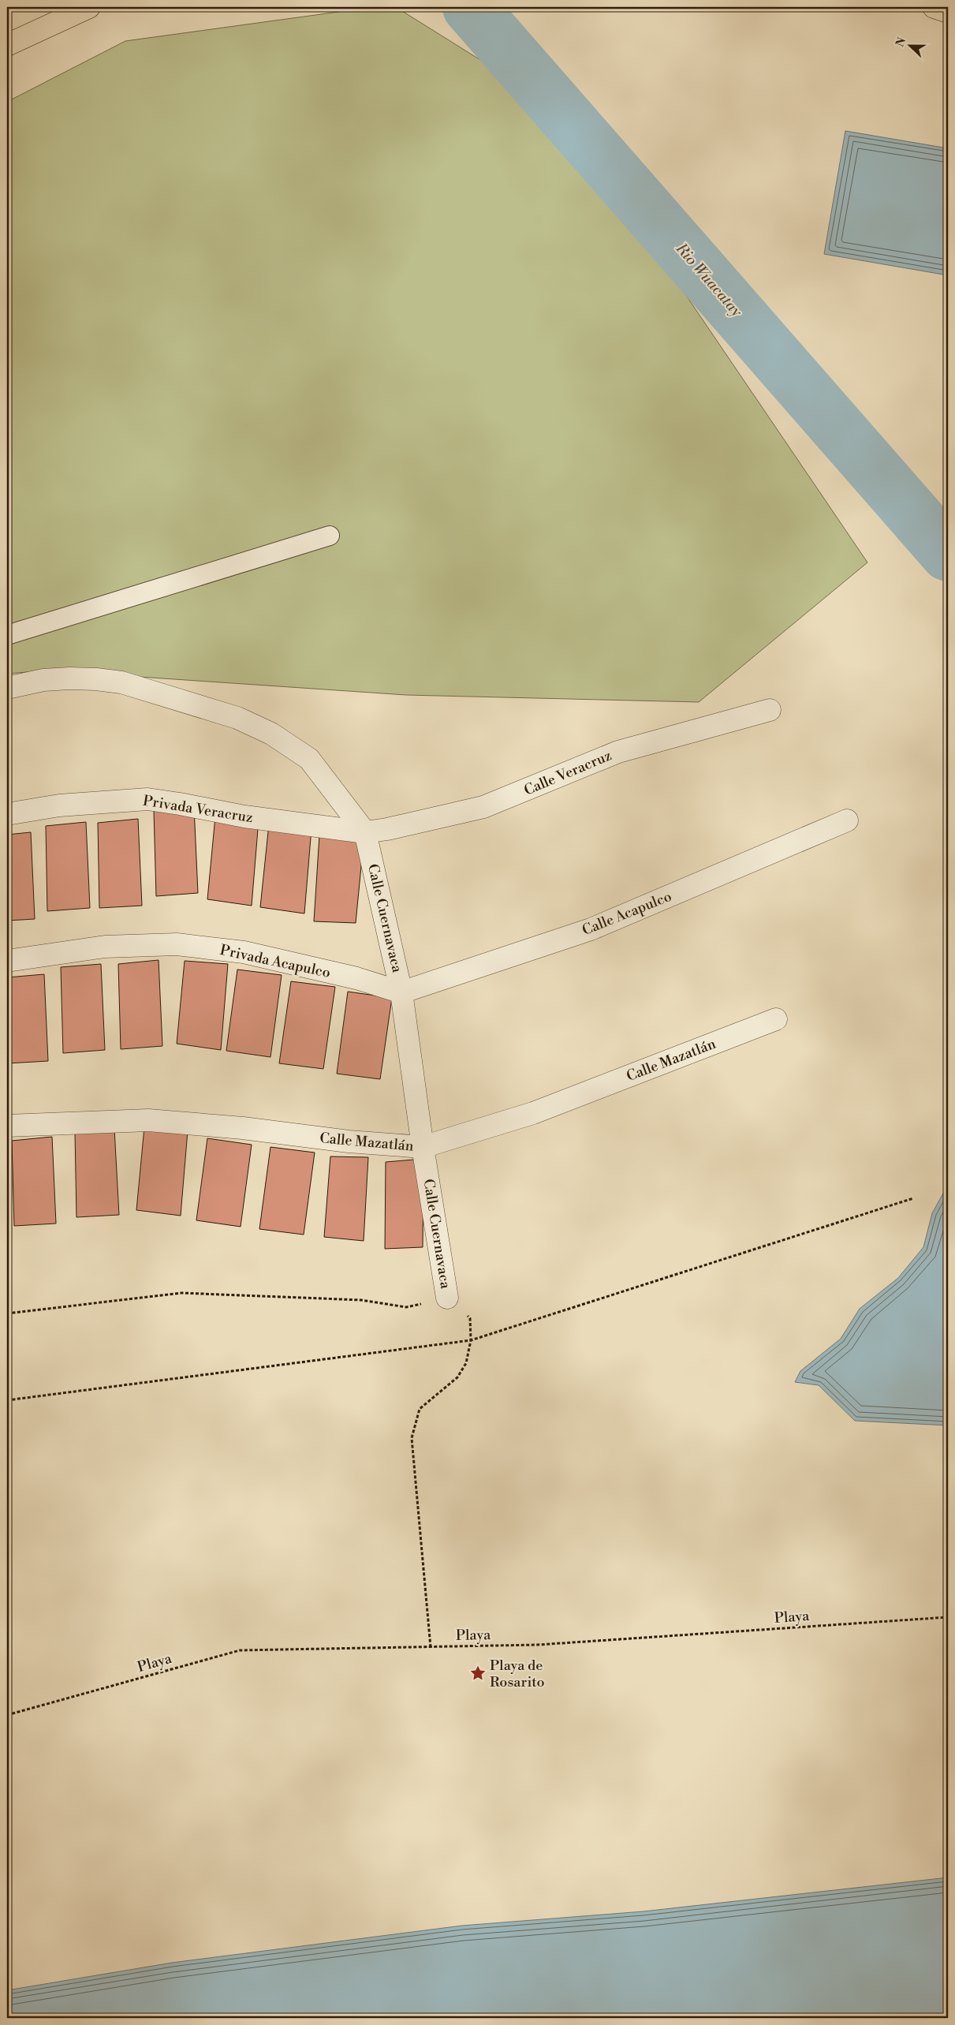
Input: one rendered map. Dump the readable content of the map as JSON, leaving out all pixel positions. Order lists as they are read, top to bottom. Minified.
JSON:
{"streets":{"street":["Calle Veracruz","Privada Veracruz","Calle Acapulco","Calle Cuernavaca","Privada Acapulco","Calle Mazatlán"],"path":["Playa"]},"crossings":[["Calle Veracruz","Privada Veracruz"],["Calle Veracruz","Calle Cuernavaca"],["Privada Veracruz","Calle Cuernavaca"],["Calle Acapulco","Calle Cuernavaca"],["Calle Acapulco","Privada Acapulco"],["Calle Cuernavaca","Privada Acapulco"],["Calle Cuernavaca","Calle Mazatlán"]],"water":["Rio Wuacatay"],"places":{"place":["Playa de Rosarito"]},"north":"left"}
